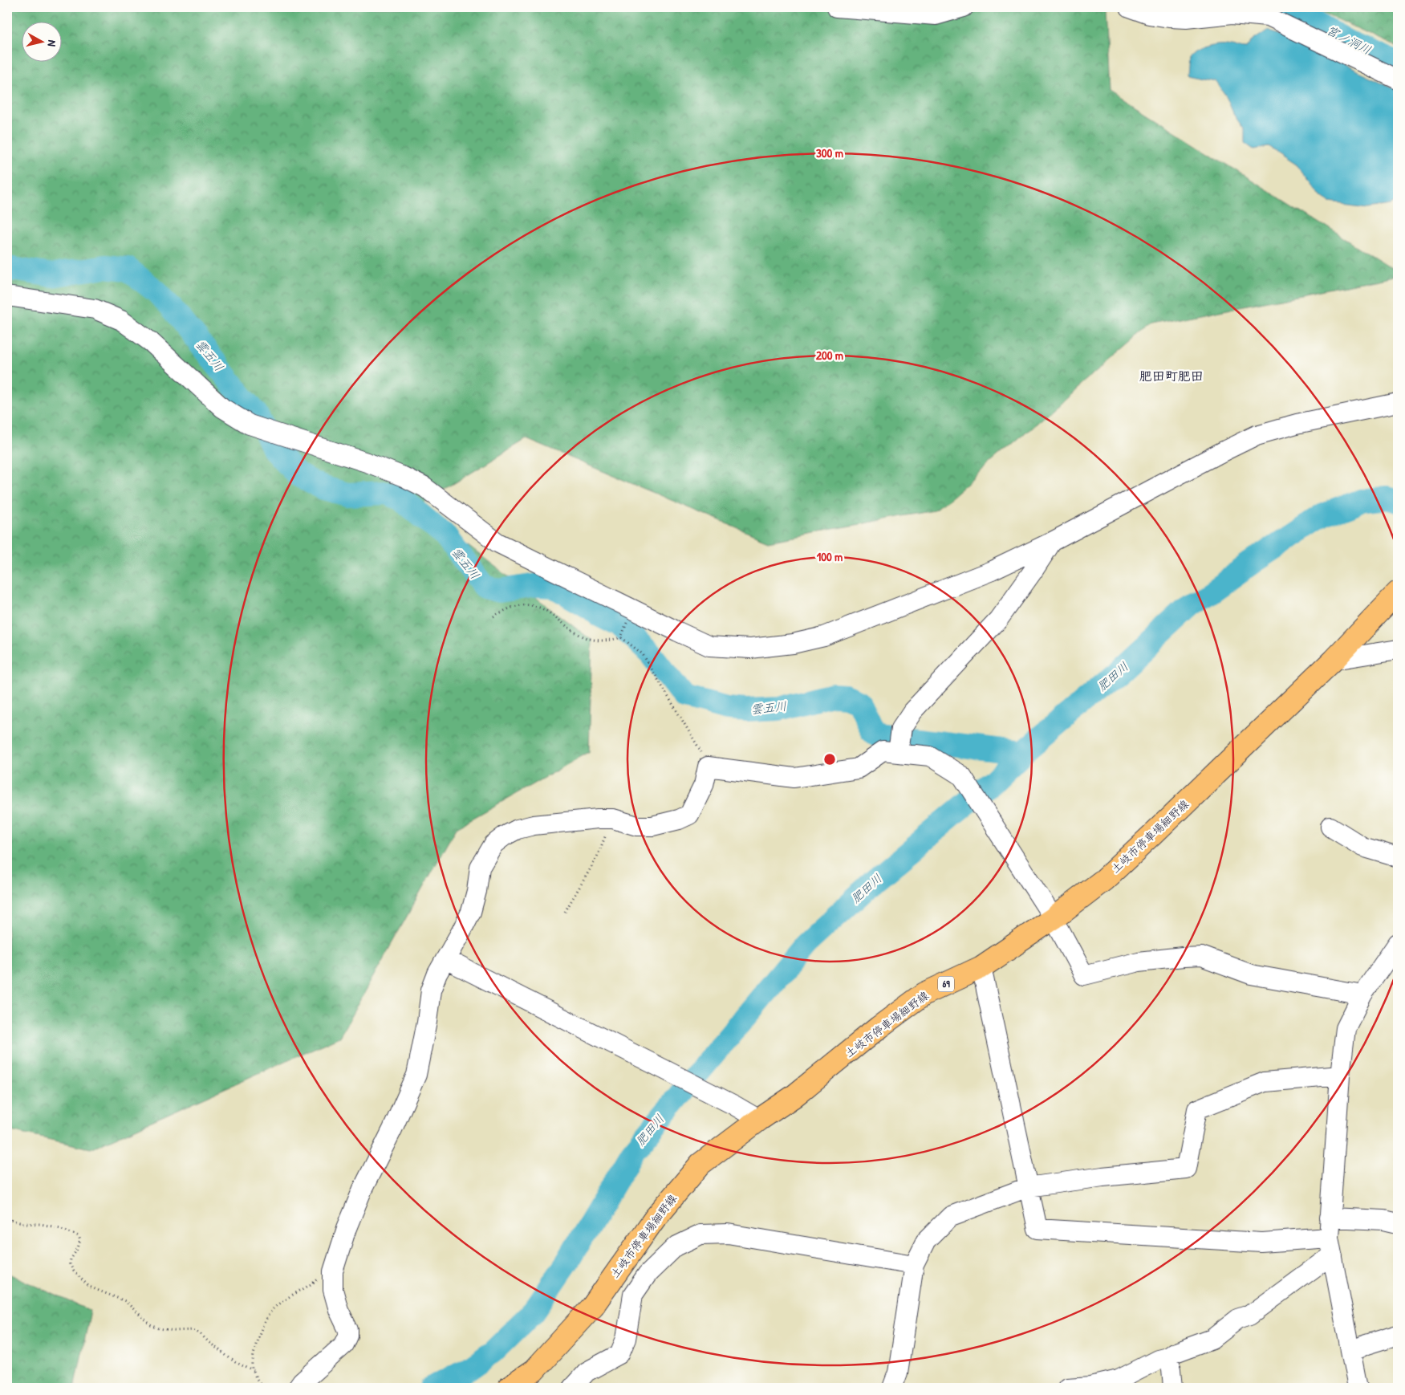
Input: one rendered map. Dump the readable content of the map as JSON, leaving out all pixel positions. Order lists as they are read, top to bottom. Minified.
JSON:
{"streets":{"main road":["土岐市停車場細野線","69"]},"districts":["肥田町肥田"],"water":["宮ノ洞川","雲五川","肥田川"],"north":"right","rings":["300 m","200 m","100 m"]}
